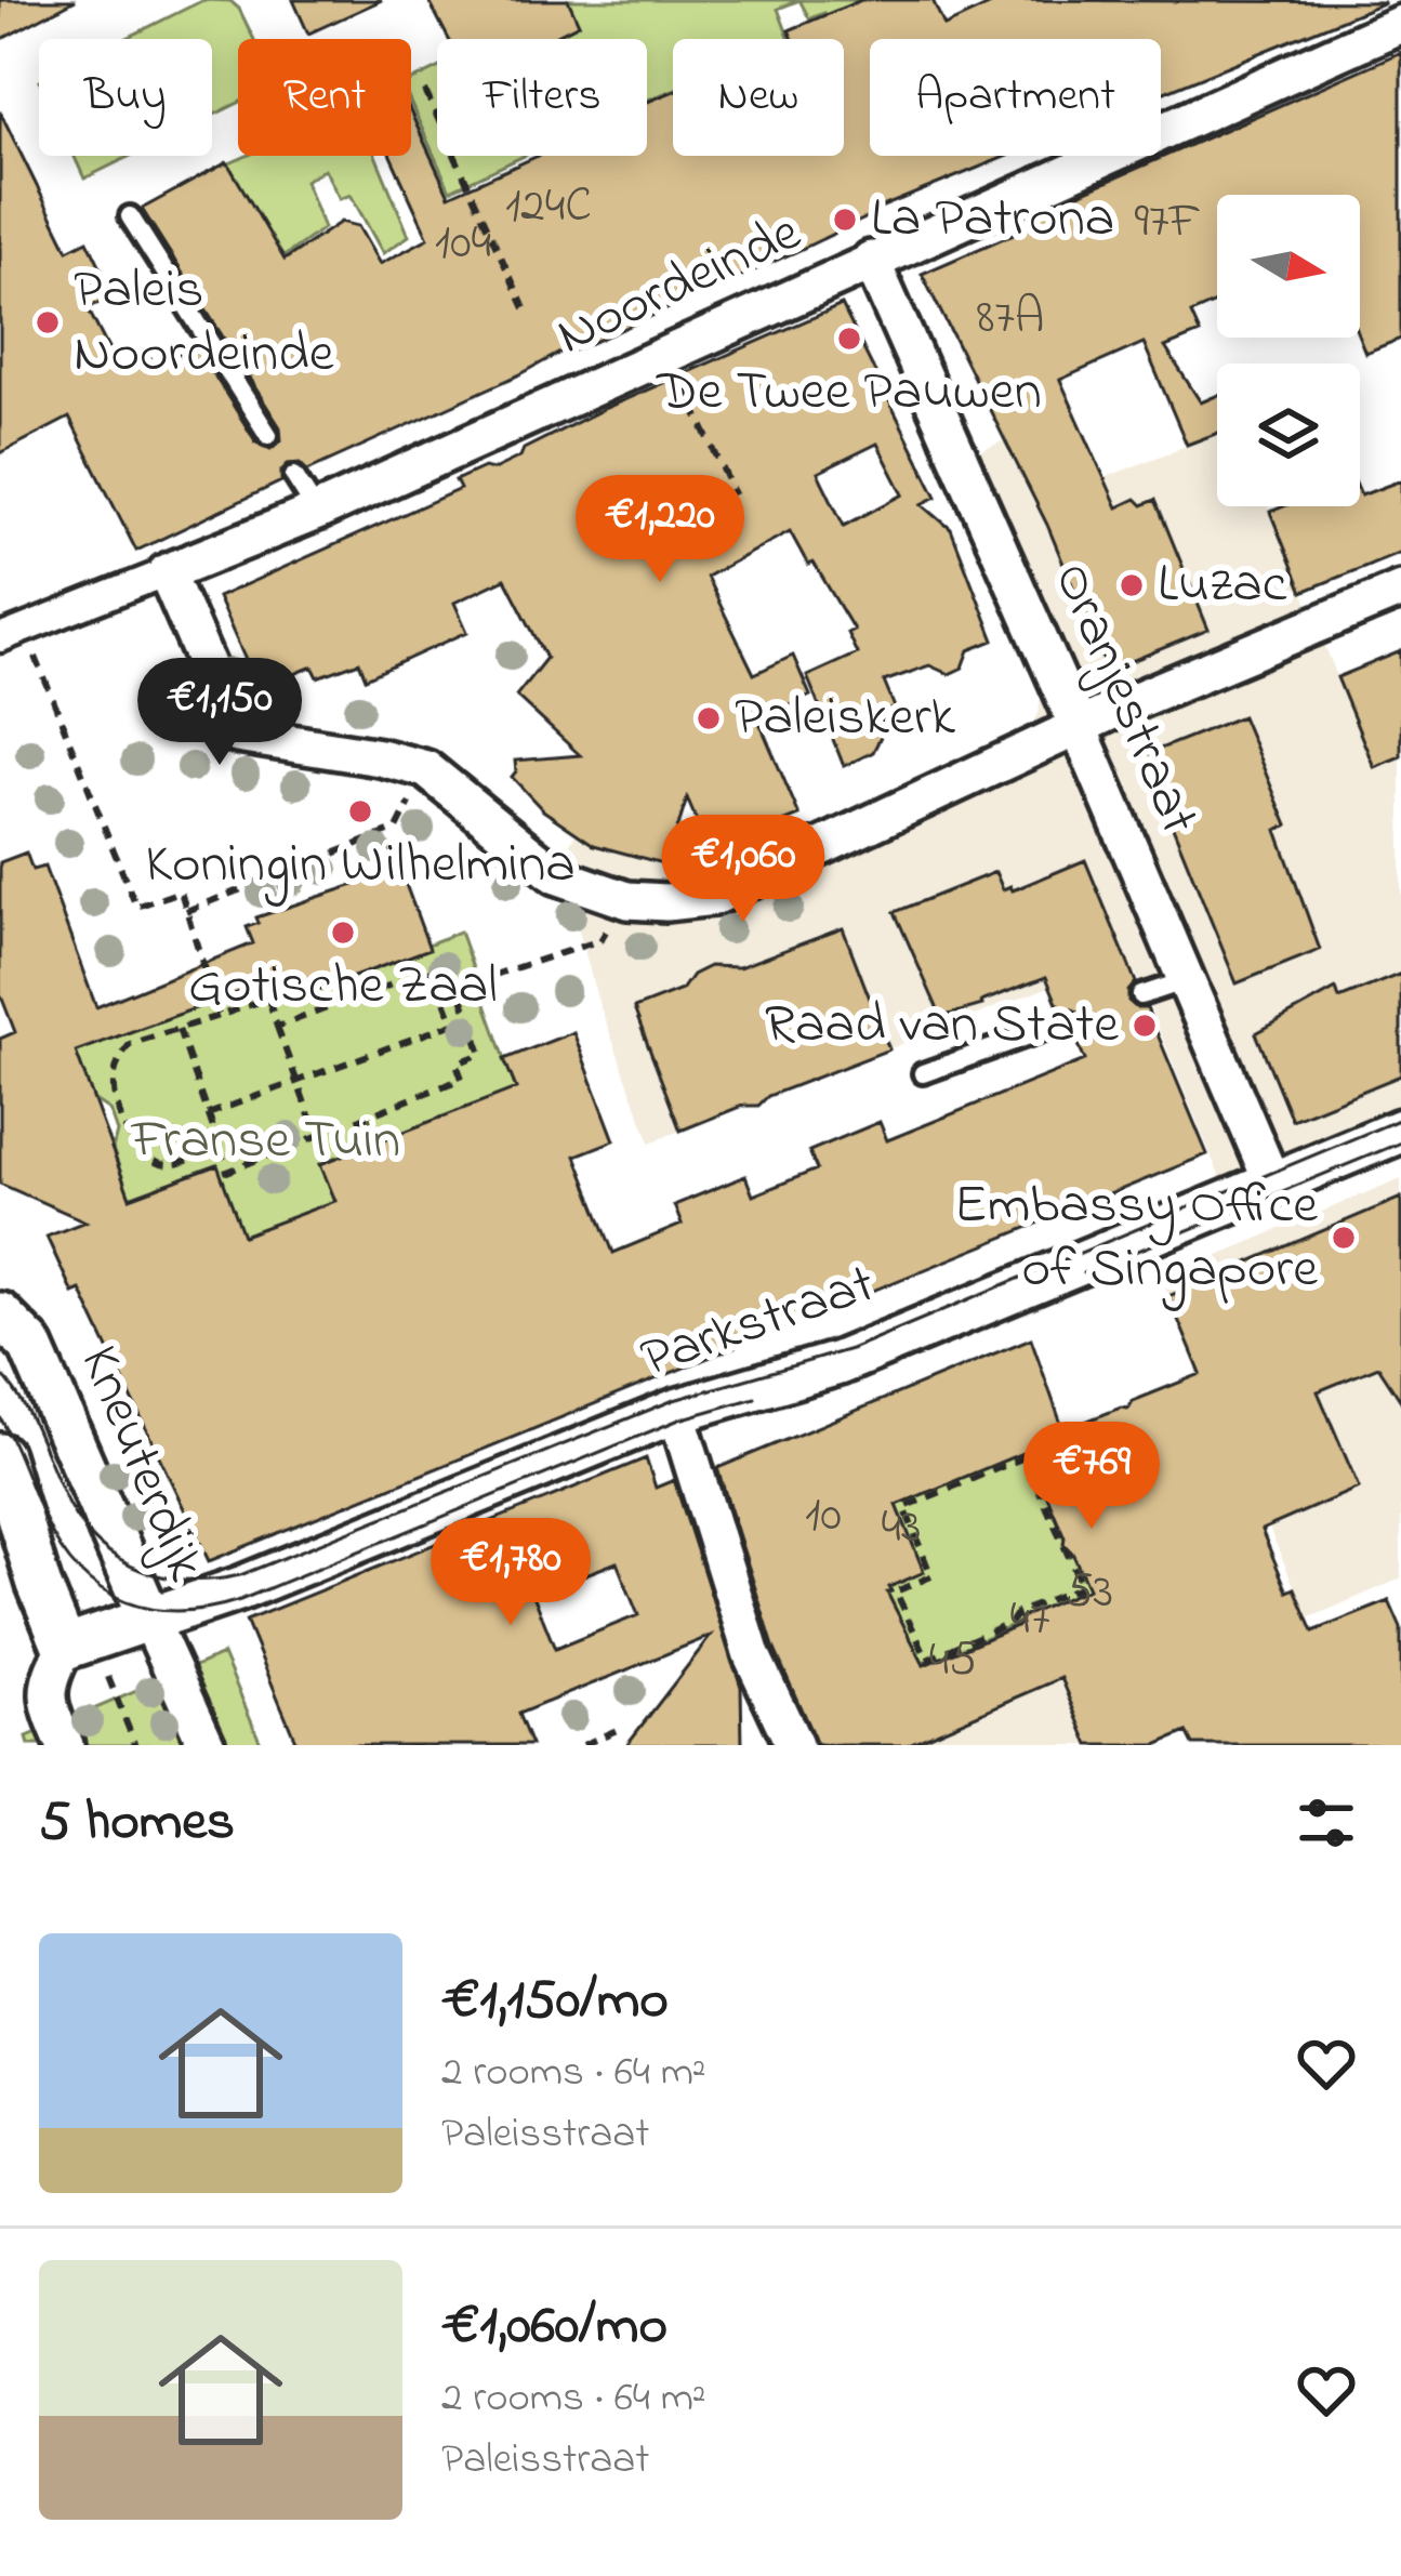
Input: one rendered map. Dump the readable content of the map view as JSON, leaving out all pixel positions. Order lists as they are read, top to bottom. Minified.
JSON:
{"streets":{"street":["Noordeinde","Oranjestraat","Parkstraat","Kneuterdijk"]},"crossings":[["Noordeinde","Oranjestraat"],["Oranjestraat","Parkstraat"],["Parkstraat","Kneuterdijk"]],"parks":["Franse Tuin"],"places":["La Patrona","Paleis Noordeinde","De Twee Pauwen","Luzac","Paleiskerk","Koningin Wilhelmina","Gotische Zaal","Raad van State","Embassy Office of Singapore"],"house_numbers":["124C","97F","104","87A","10","43","53","47","45"],"north":"right","page":{"chip":["Buy","Rent","Filters","New","Apartment"],"price":["€1,220","€1,150","€1,060","€769","€1,780"],"heading":"5 homes","list":[{"name":"€1,150/mo","note":"2 rooms · 64 m² · Paleisstraat"},{"name":"€1,060/mo","note":"2 rooms · 64 m² · Paleisstraat"}]}}
